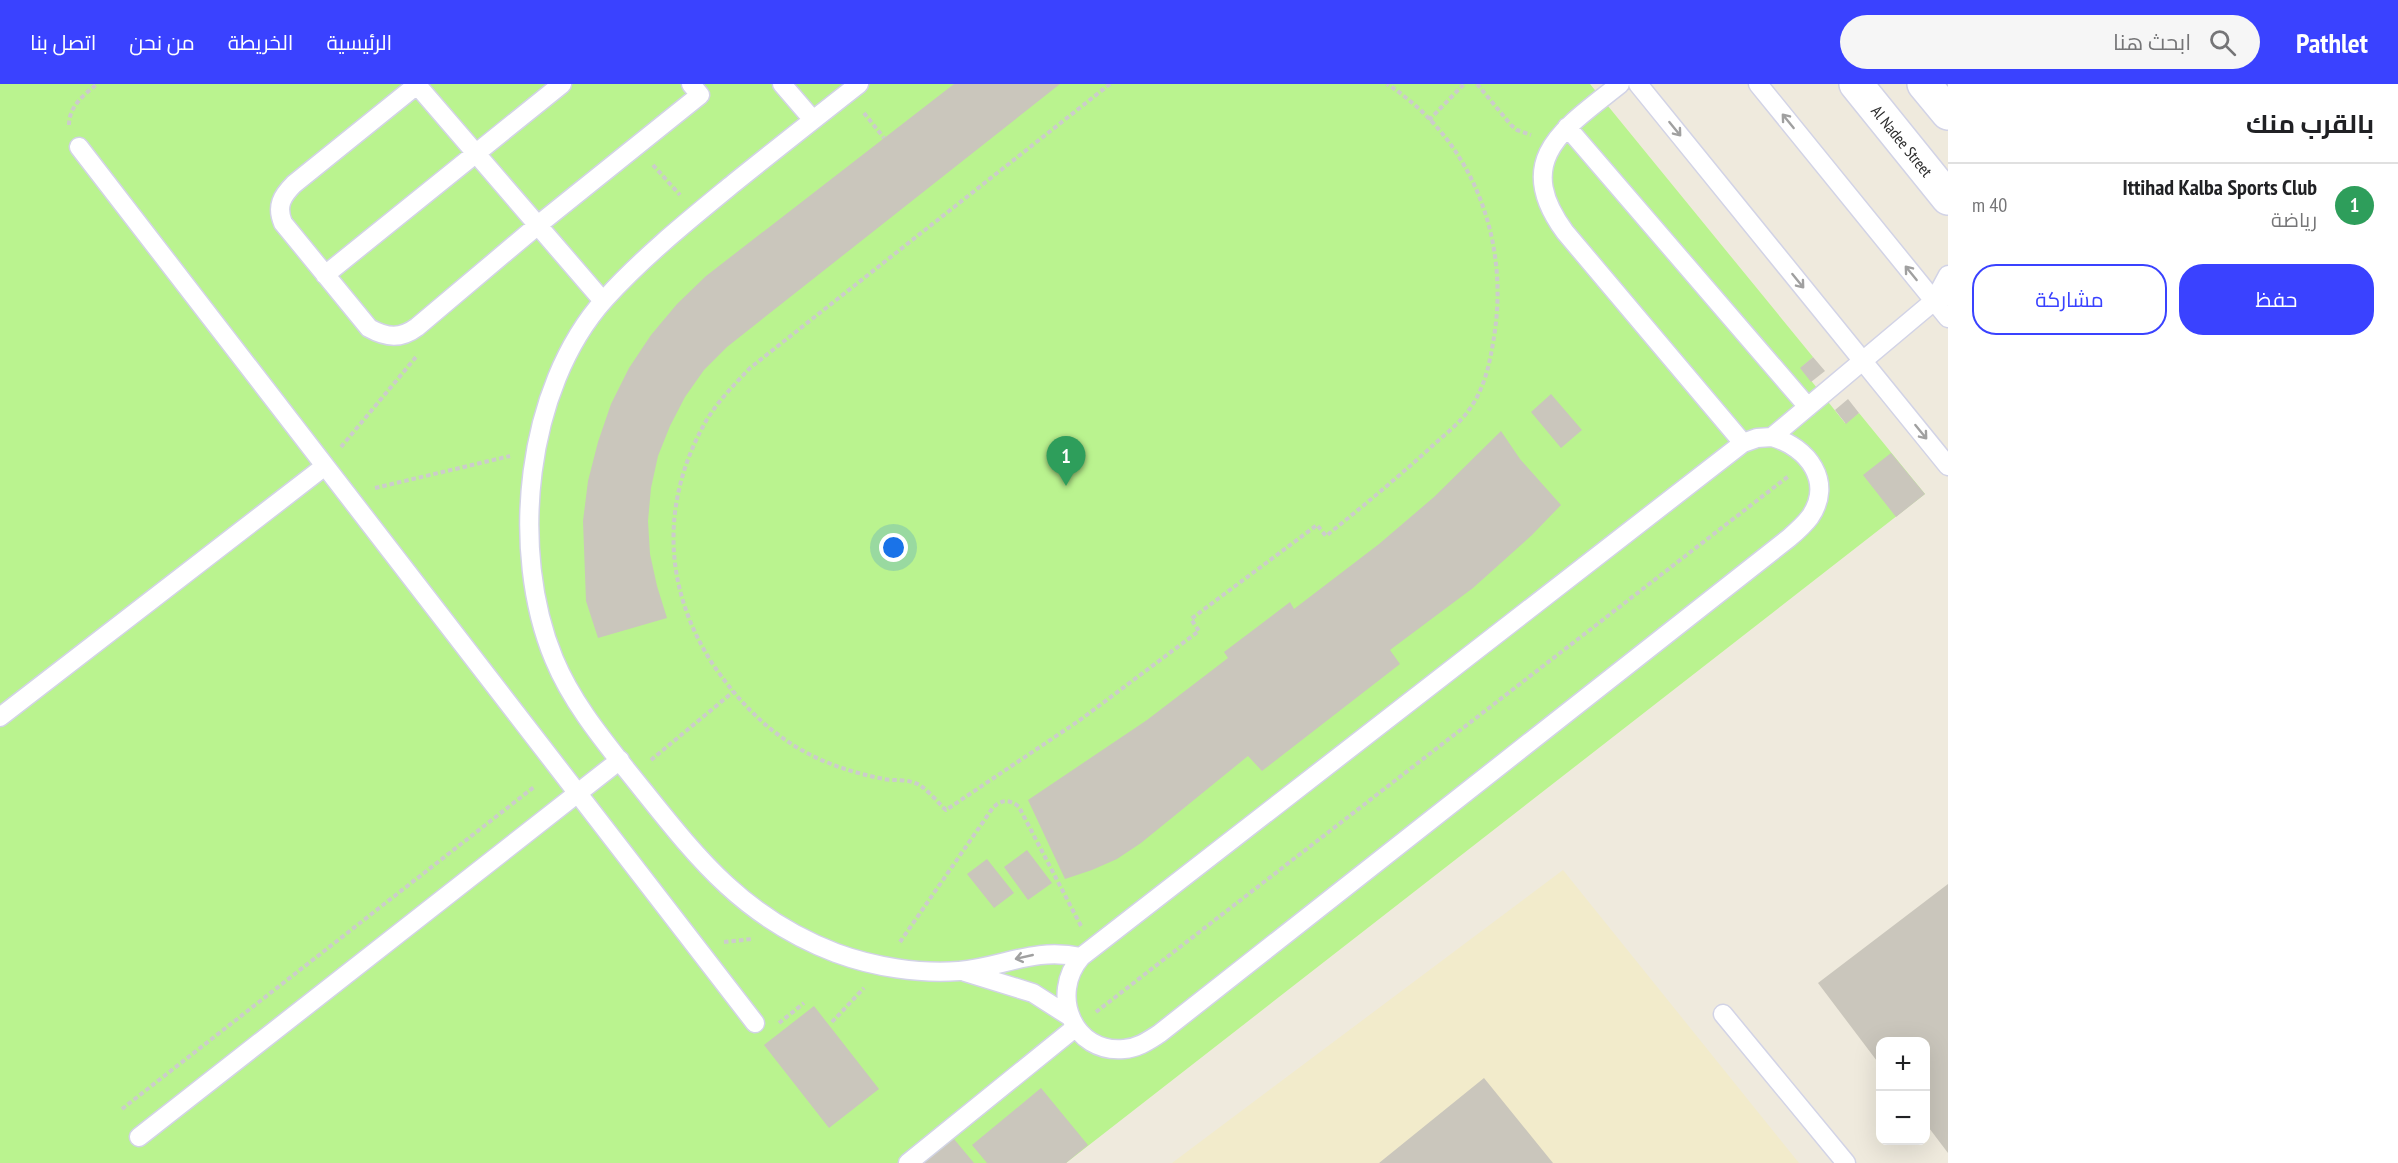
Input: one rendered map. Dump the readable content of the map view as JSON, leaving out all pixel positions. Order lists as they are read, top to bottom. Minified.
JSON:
{"streets":{"street":["Al Nadee Street"]},"page":{"header":"Pathlet","search":"ابحث هنا","nav":["الرئيسية","الخريطة","من نحن","اتصل بنا"],"heading":"بالقرب منك","list":[{"mark":"1","name":"Ittihad Kalba Sports Club","note":"رياضة","value":"40 m"}],"buttons":["حفظ","مشاركة"],"pins":"1","map_buttons":["+","−"]}}
